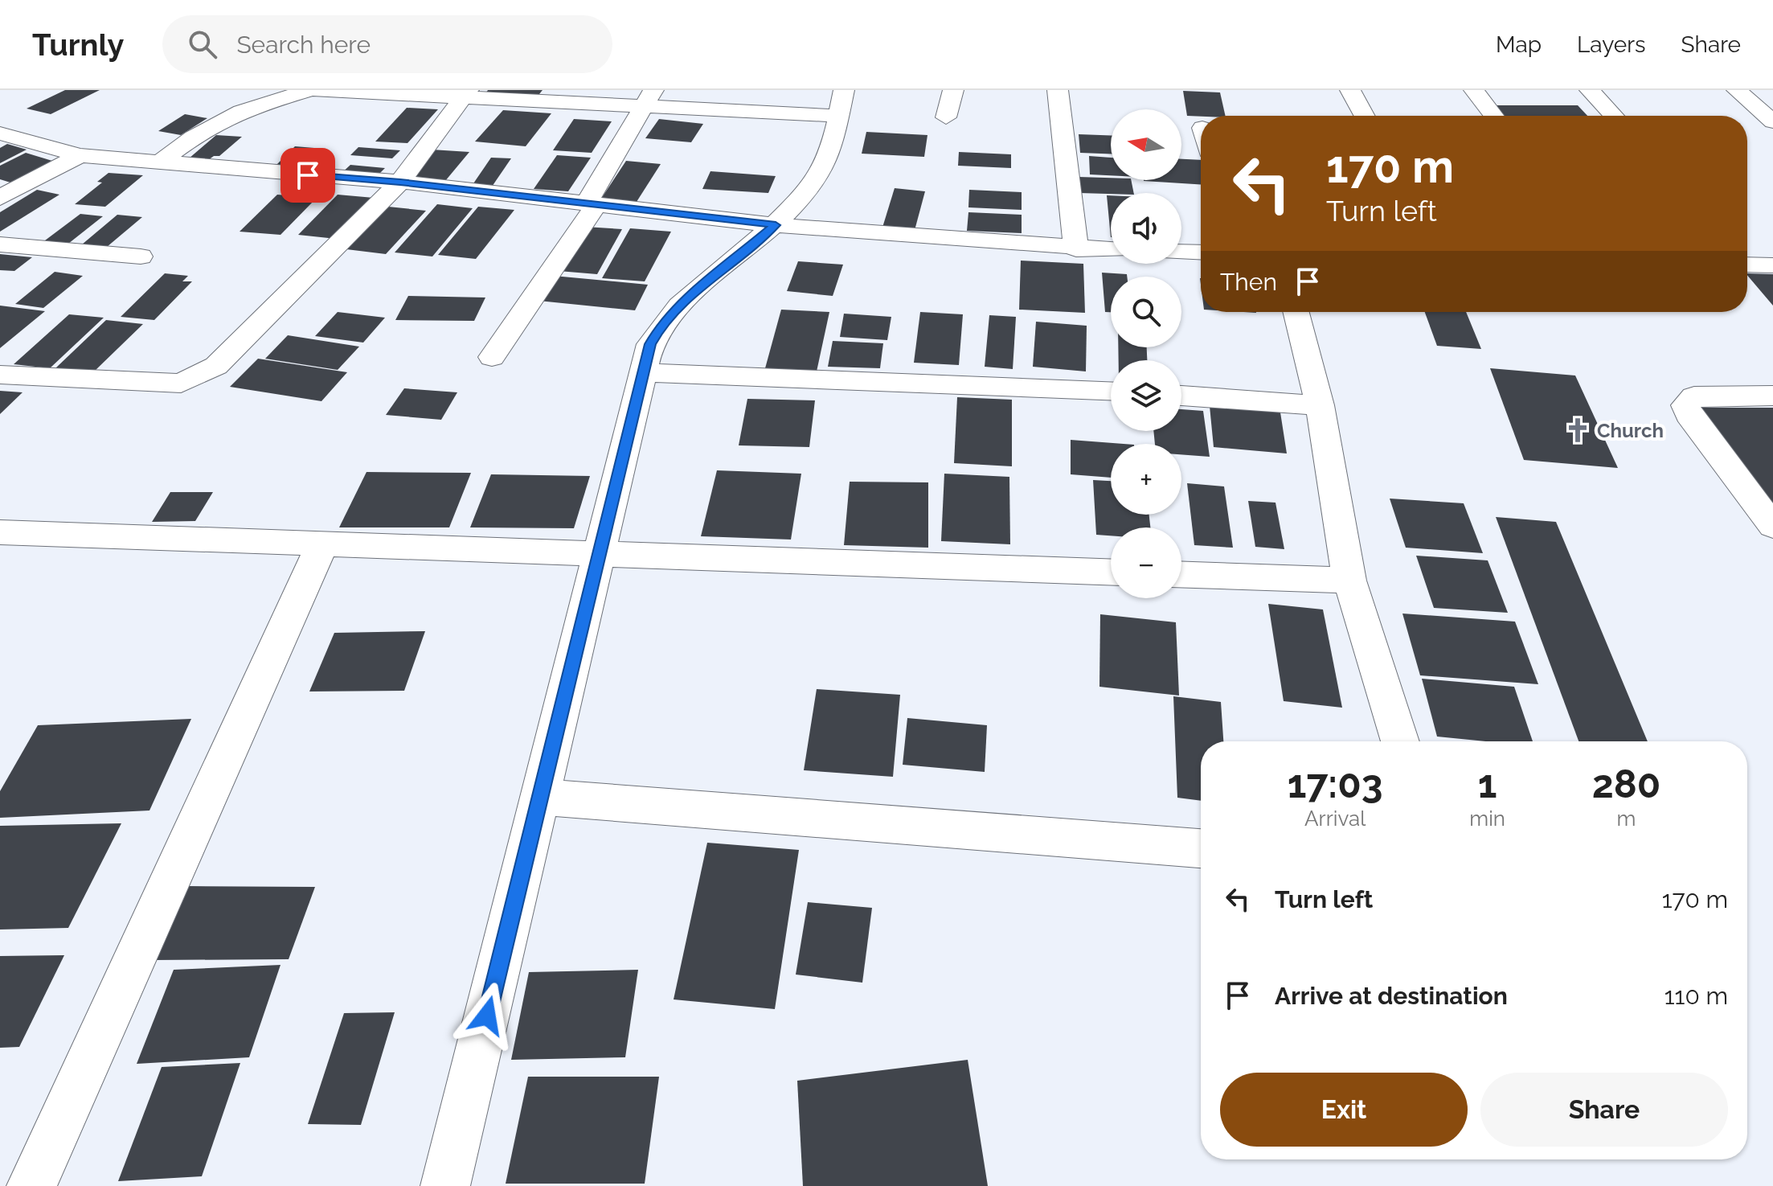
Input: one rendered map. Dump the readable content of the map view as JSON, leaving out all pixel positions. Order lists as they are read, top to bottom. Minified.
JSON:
{"places":{"church":["Church"]},"north":"left","page":{"header":"Turnly","search":"Search here","nav":["Map","Layers","Share"],"map_buttons":["+","−"],"turn":["170 m","Turn left"],"then":"Then","eta":["17:03","Arrival","1","min","280","m"],"list":[{"name":"Turn left","value":"170 m"},{"name":"Arrive at destination","value":"110 m"}],"buttons":["Exit","Share"]}}
